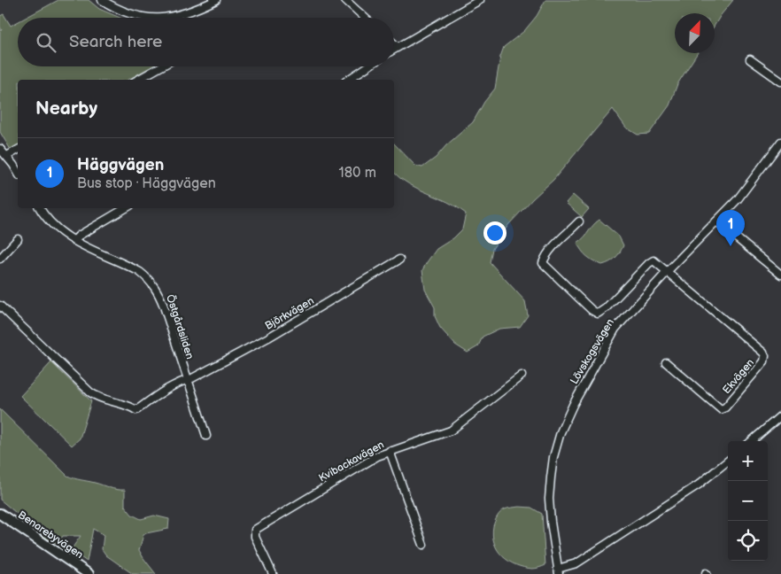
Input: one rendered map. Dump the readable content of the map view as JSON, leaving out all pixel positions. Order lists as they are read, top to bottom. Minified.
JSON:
{"streets":{"street":["Björkvägen","Östgårdsliden","Lövskogsvägen","Ekvägen","Kvibackavägen","Benarebyvägen"]},"crossings":[["Björkvägen","Östgårdsliden"],["Lövskogsvägen","Ekvägen"]],"north":"top right","page":{"search":"Search here","heading":"Nearby","list":[{"mark":"1","name":"Häggvägen","note":"Bus stop · Häggvägen","value":"180 m"}],"pins":"1","map_buttons":["+","−"]}}
